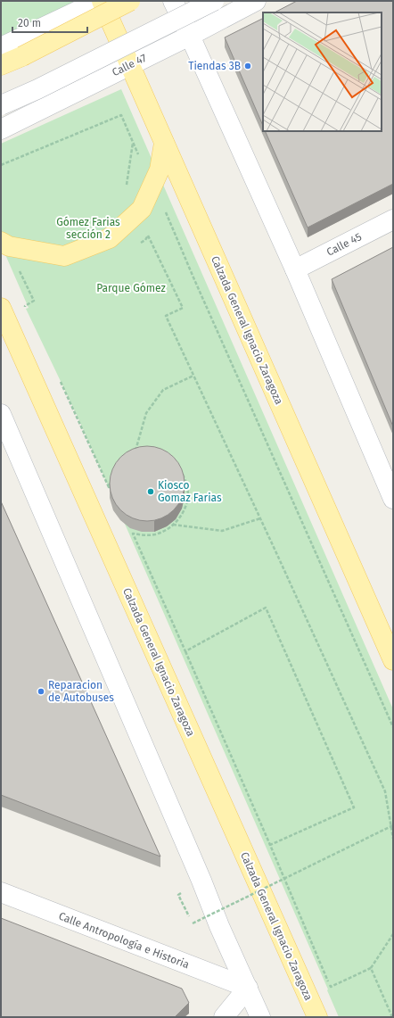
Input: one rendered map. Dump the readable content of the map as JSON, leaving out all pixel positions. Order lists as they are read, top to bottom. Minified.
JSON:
{"streets":{"main road":["Calle 47","Calle 45","Calzada General Ignacio Zaragoza","Calle Antropología e Historia"]},"crossings":[["Calle 47","Calzada General Ignacio Zaragoza"]],"parks":["Gómez Farias sección 2","Parque Gómez"],"places":["Tiendas 3B","Kiosco Gomaz Farias","Reparacion de Autobuses"],"scale_bar":"20 m"}
